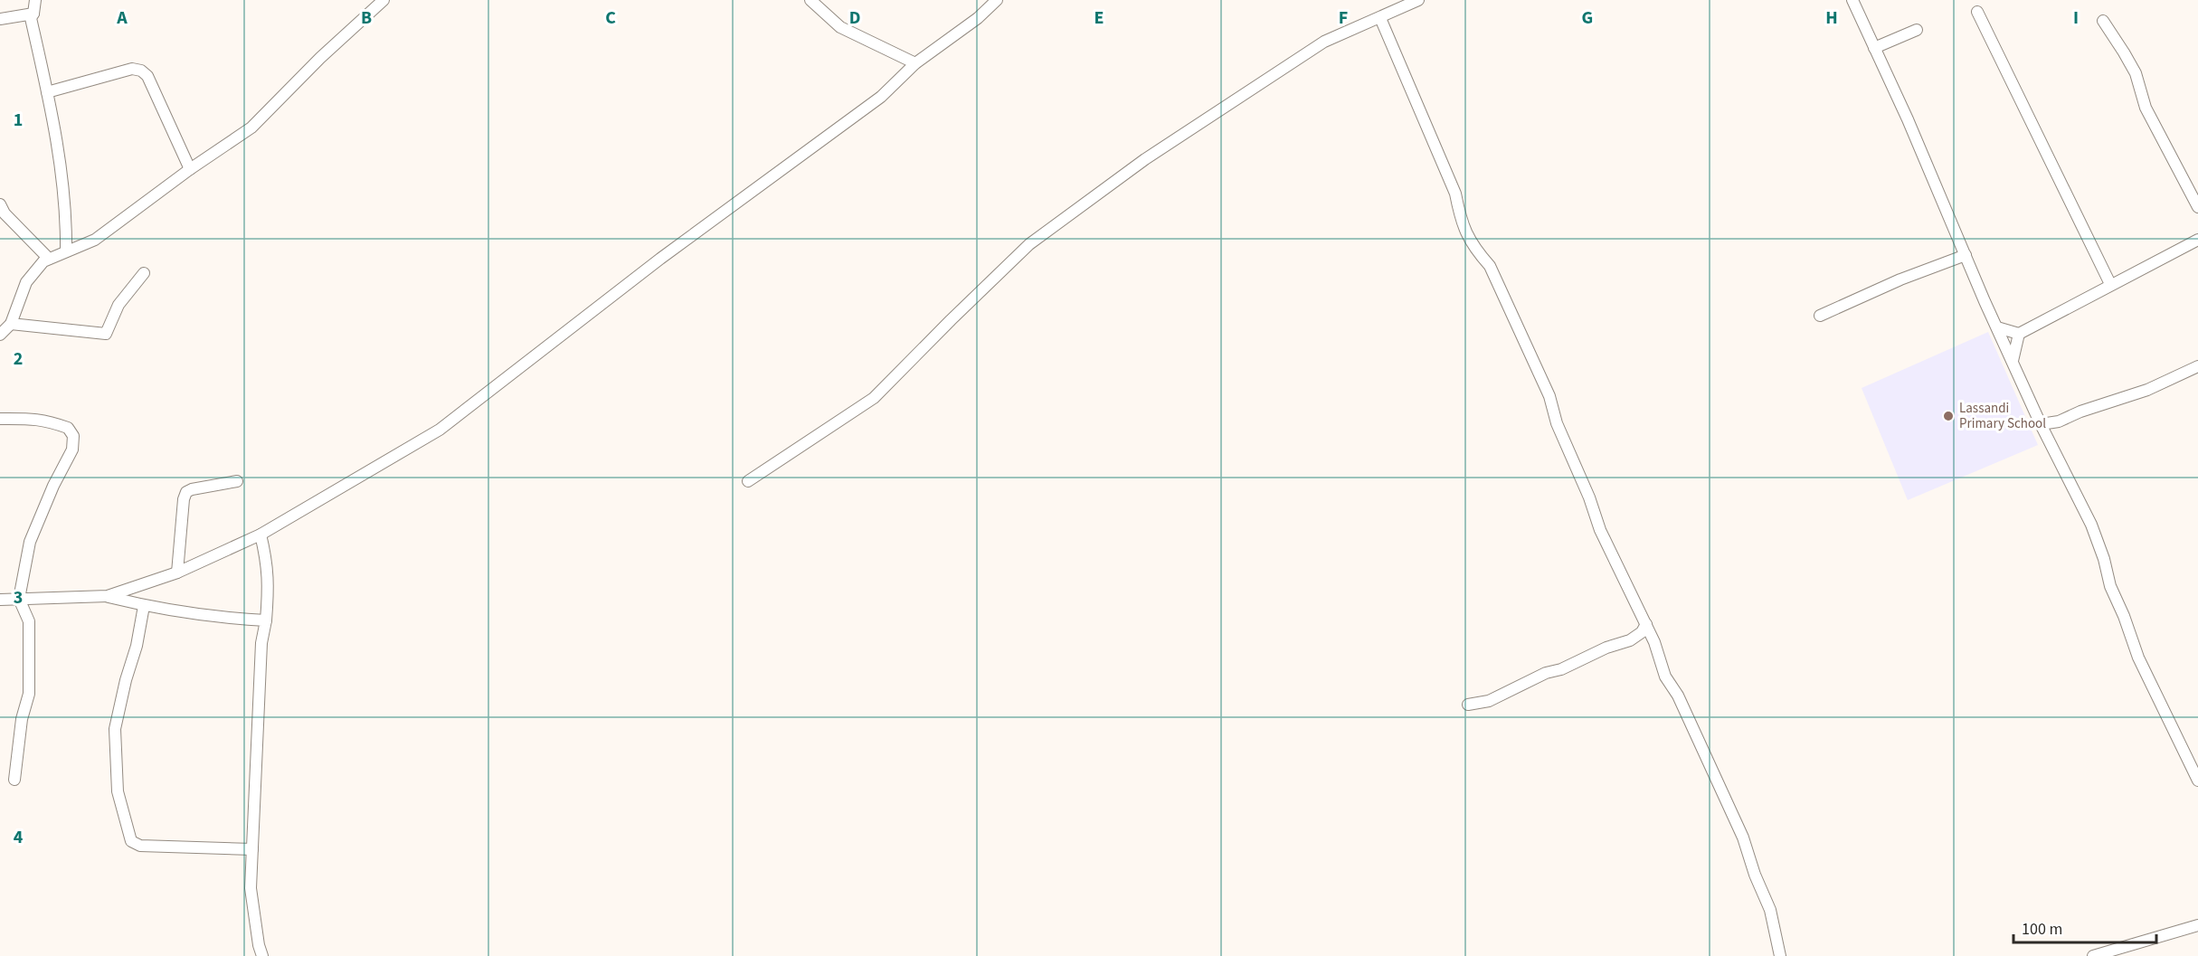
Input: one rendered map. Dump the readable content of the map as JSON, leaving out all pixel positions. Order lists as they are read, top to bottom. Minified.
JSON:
{"places":["Lassandi Primary School"],"scale_bar":"100 m","grid":{"columns":["A","B","C","D","E","F","G","H","I"],"rows":["1","2","3","4"]}}
